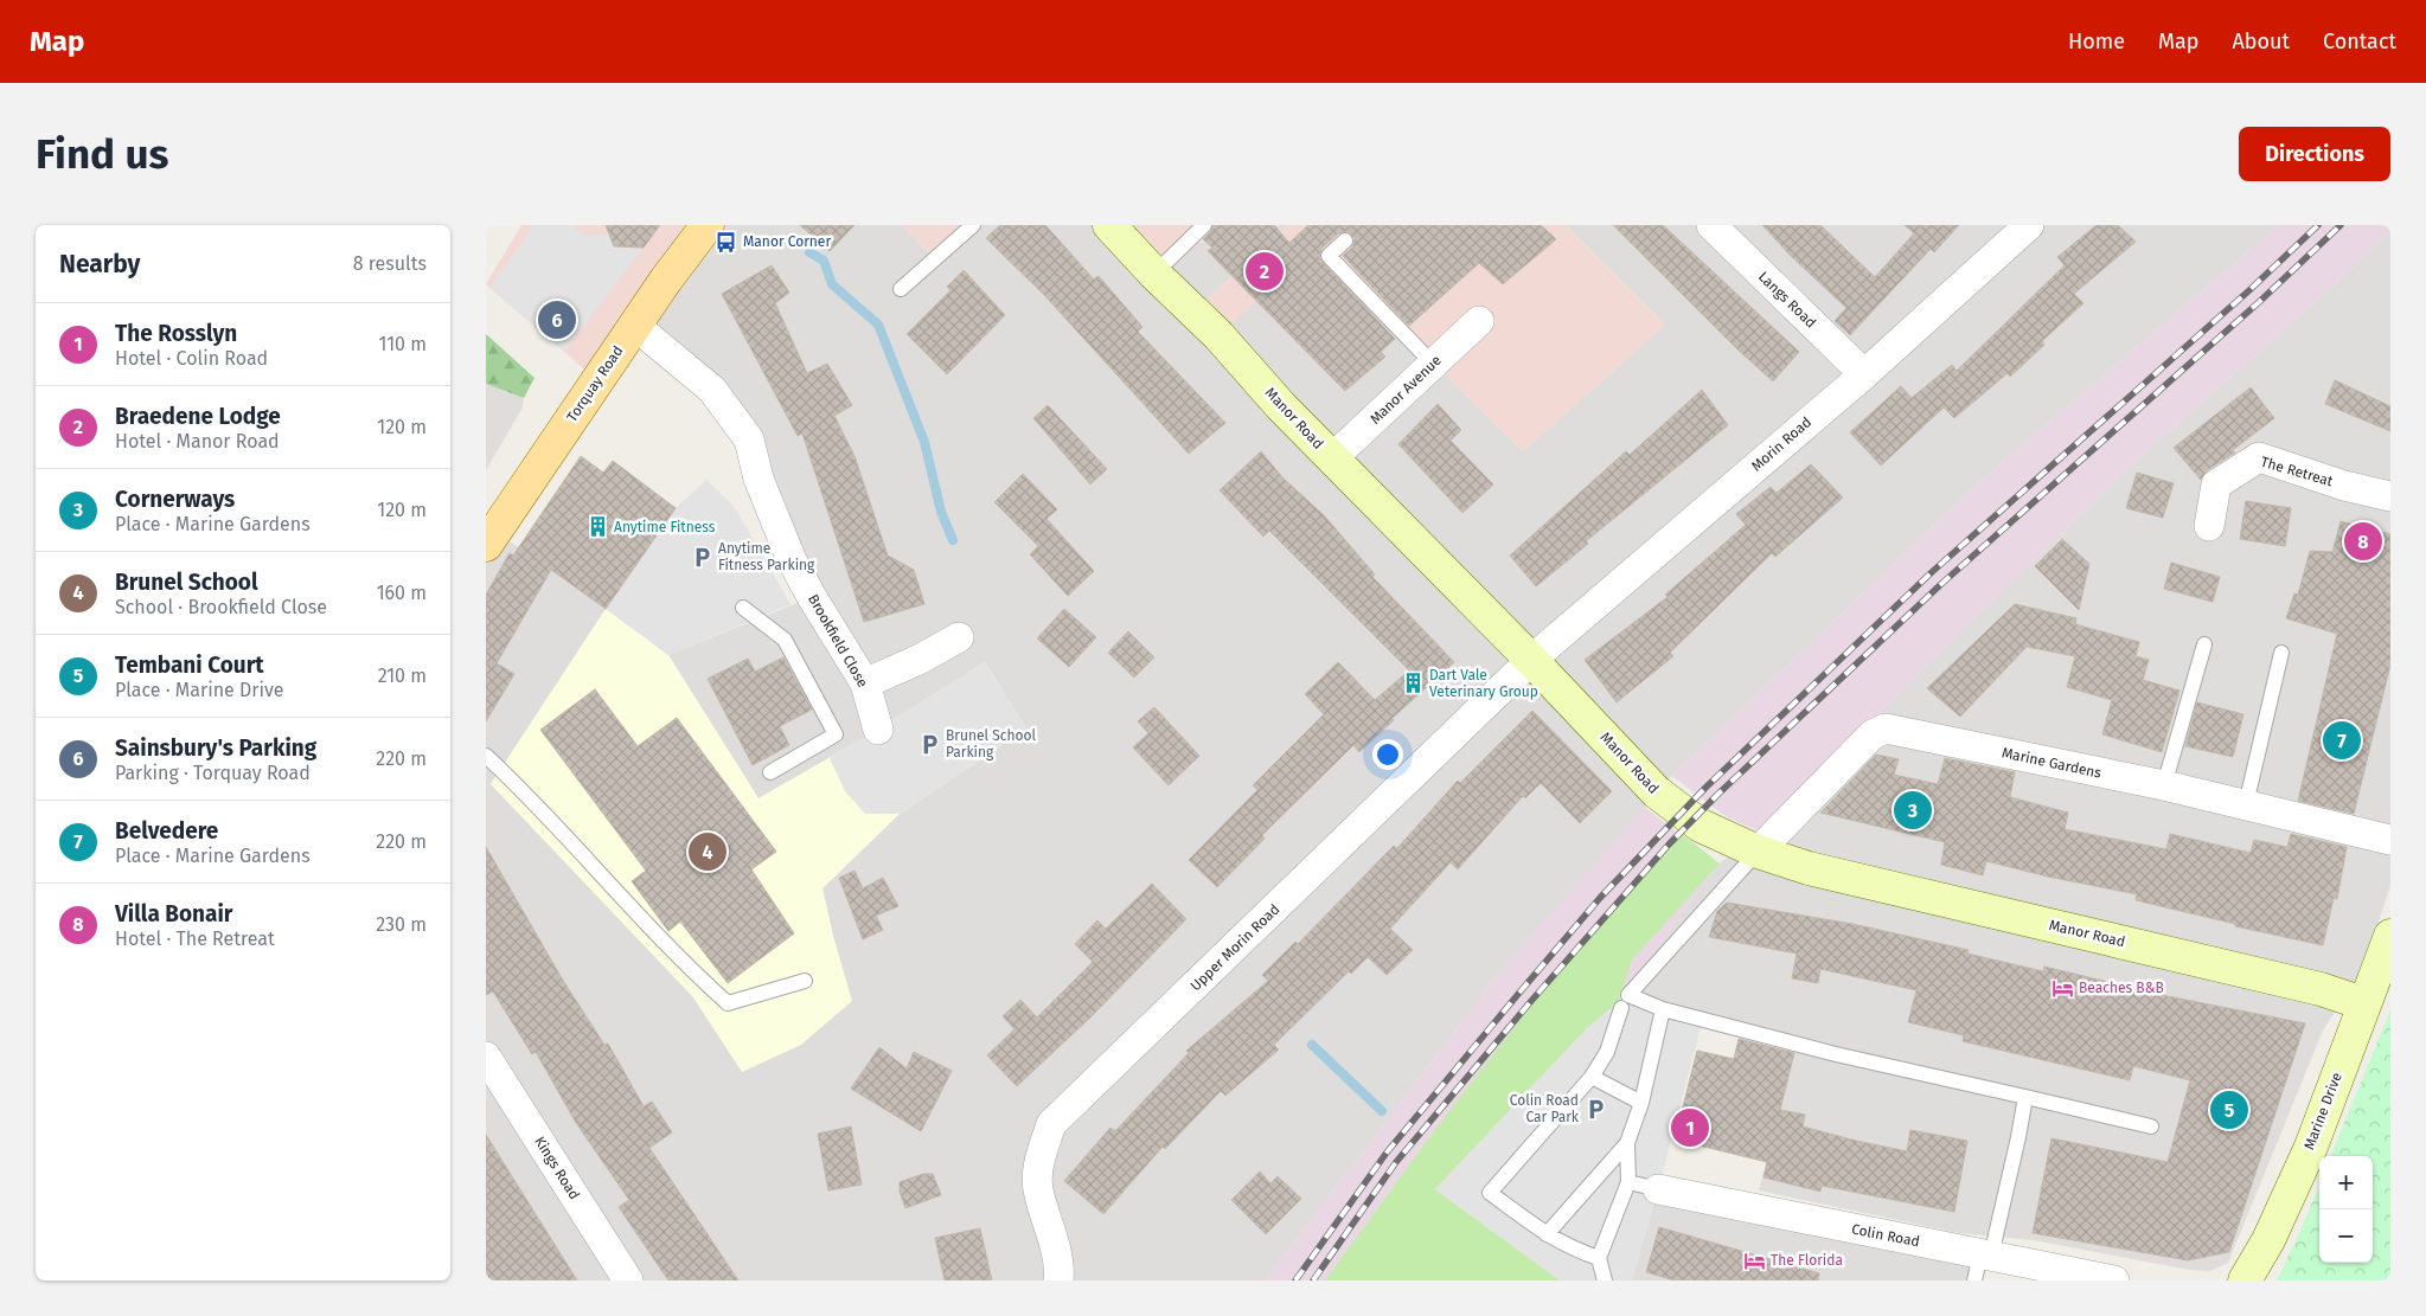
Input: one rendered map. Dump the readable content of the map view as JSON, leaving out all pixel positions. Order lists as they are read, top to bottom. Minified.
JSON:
{"streets":{"main road":["Torquay Road","Manor Road","Marine Drive"],"street":["Langs Road","Manor Avenue","Morin Road","The Retreat","Brookfield Close","Marine Gardens","Upper Morin Road","Kings Road","Colin Road"]},"crossings":[["Langs Road","Morin Road"],["Torquay Road","Brookfield Close"],["Manor Avenue","Manor Road"],["Manor Road","Morin Road"],["Manor Road","Marine Gardens"],["Manor Road","Upper Morin Road"],["Manor Road","Marine Drive"],["Morin Road","Upper Morin Road"]],"places":{"bus stop":["Manor Corner"],"building":["Anytime Fitness","Dart Vale Veterinary Group"],"parking":["Anytime Fitness Parking","Brunel School Parking","Colin Road Car Park"],"hotel":["Beaches B&B","The Florida"]},"page":{"header":"Map","nav":["Home","Map","About","Contact"],"buttons":"Directions","title":"Find us","heading":["Nearby","8 results"],"pins":["2","6","8","7","3","4","5","1"],"list":[{"mark":"1","name":"The Rosslyn","note":"Hotel · Colin Road","value":"110 m"},{"mark":"2","name":"Braedene Lodge","note":"Hotel · Manor Road","value":"120 m"},{"mark":"3","name":"Cornerways","note":"Place · Marine Gardens","value":"120 m"},{"mark":"4","name":"Brunel School","note":"School · Brookfield Close","value":"160 m"},{"mark":"5","name":"Tembani Court","note":"Place · Marine Drive","value":"210 m"},{"mark":"6","name":"Sainsbury's Parking","note":"Parking · Torquay Road","value":"220 m"},{"mark":"7","name":"Belvedere","note":"Place · Marine Gardens","value":"220 m"},{"mark":"8","name":"Villa Bonair","note":"Hotel · The Retreat","value":"230 m"}],"map_buttons":["+","−"]}}
